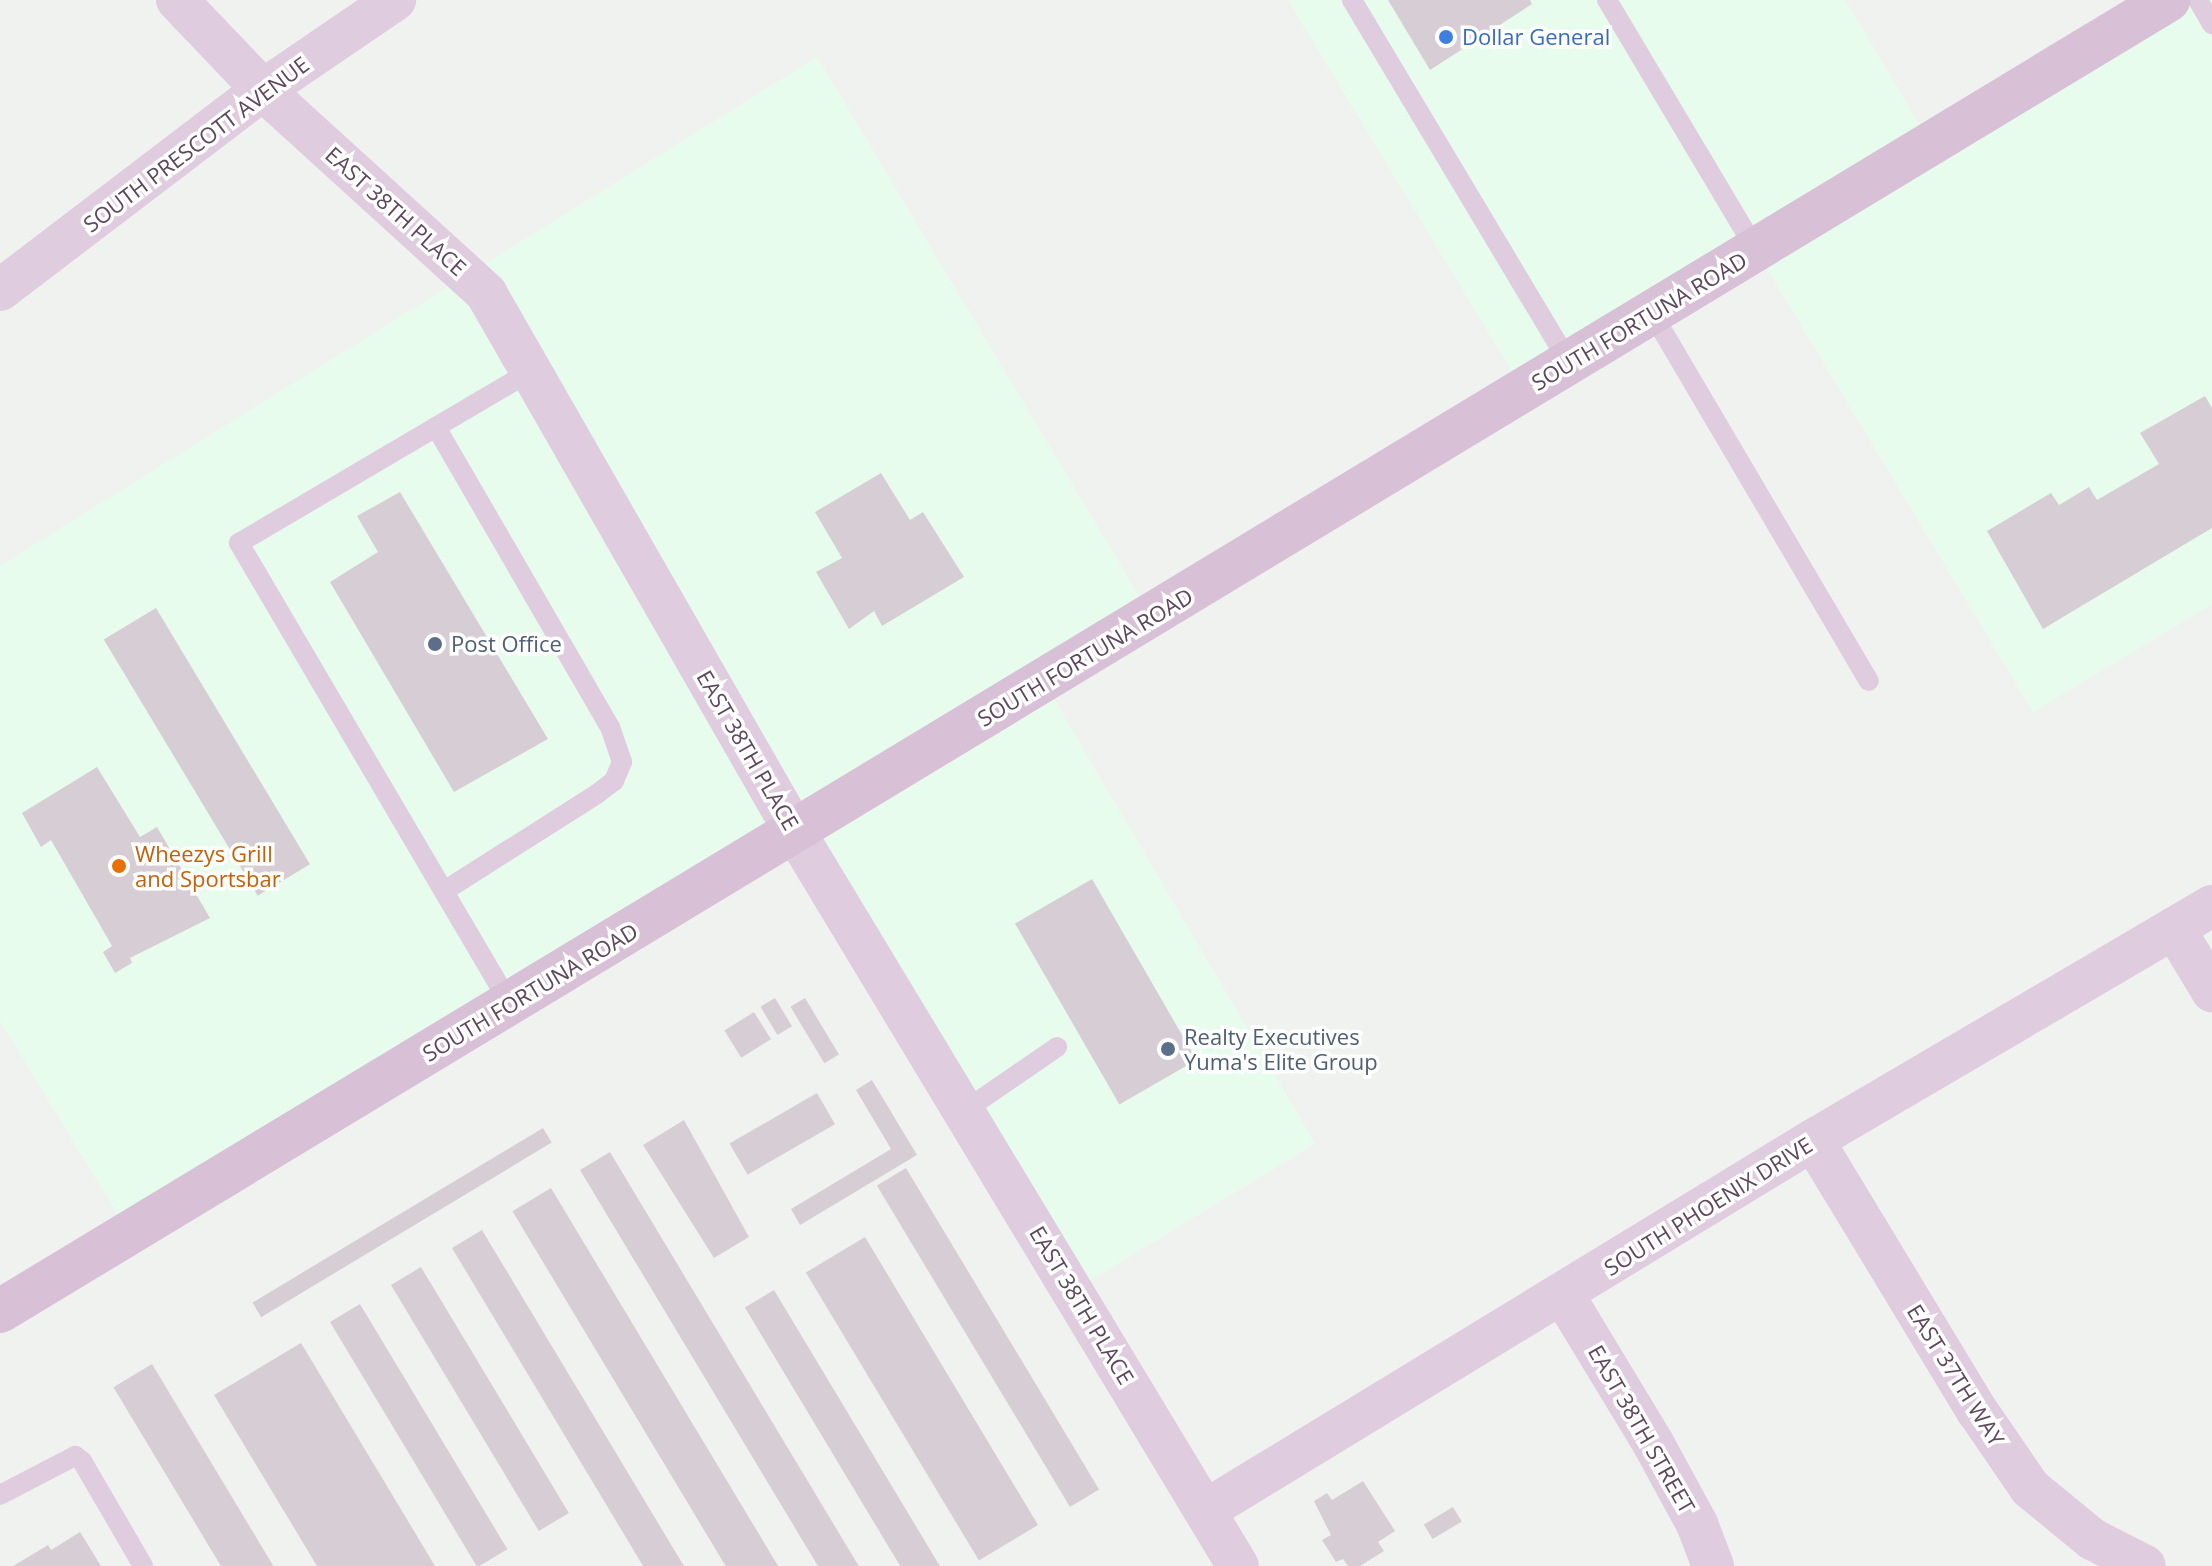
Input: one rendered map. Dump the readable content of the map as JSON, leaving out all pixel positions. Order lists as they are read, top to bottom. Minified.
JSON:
{"streets":{"main road":["SOUTH FORTUNA ROAD"],"street":["SOUTH PRESCOTT AVENUE","EAST 38TH PLACE","SOUTH PHOENIX DRIVE","EAST 37TH WAY","EAST 38TH STREET"]},"crossings":[["SOUTH PRESCOTT AVENUE","EAST 38TH PLACE"],["EAST 38TH PLACE","SOUTH FORTUNA ROAD"],["EAST 38TH PLACE","SOUTH PHOENIX DRIVE"],["SOUTH PHOENIX DRIVE","EAST 37TH WAY"],["SOUTH PHOENIX DRIVE","EAST 38TH STREET"]],"places":["Dollar General","Post Office","Wheezys Grill and Sportsbar","Realty Executives Yuma's Elite Group"]}
